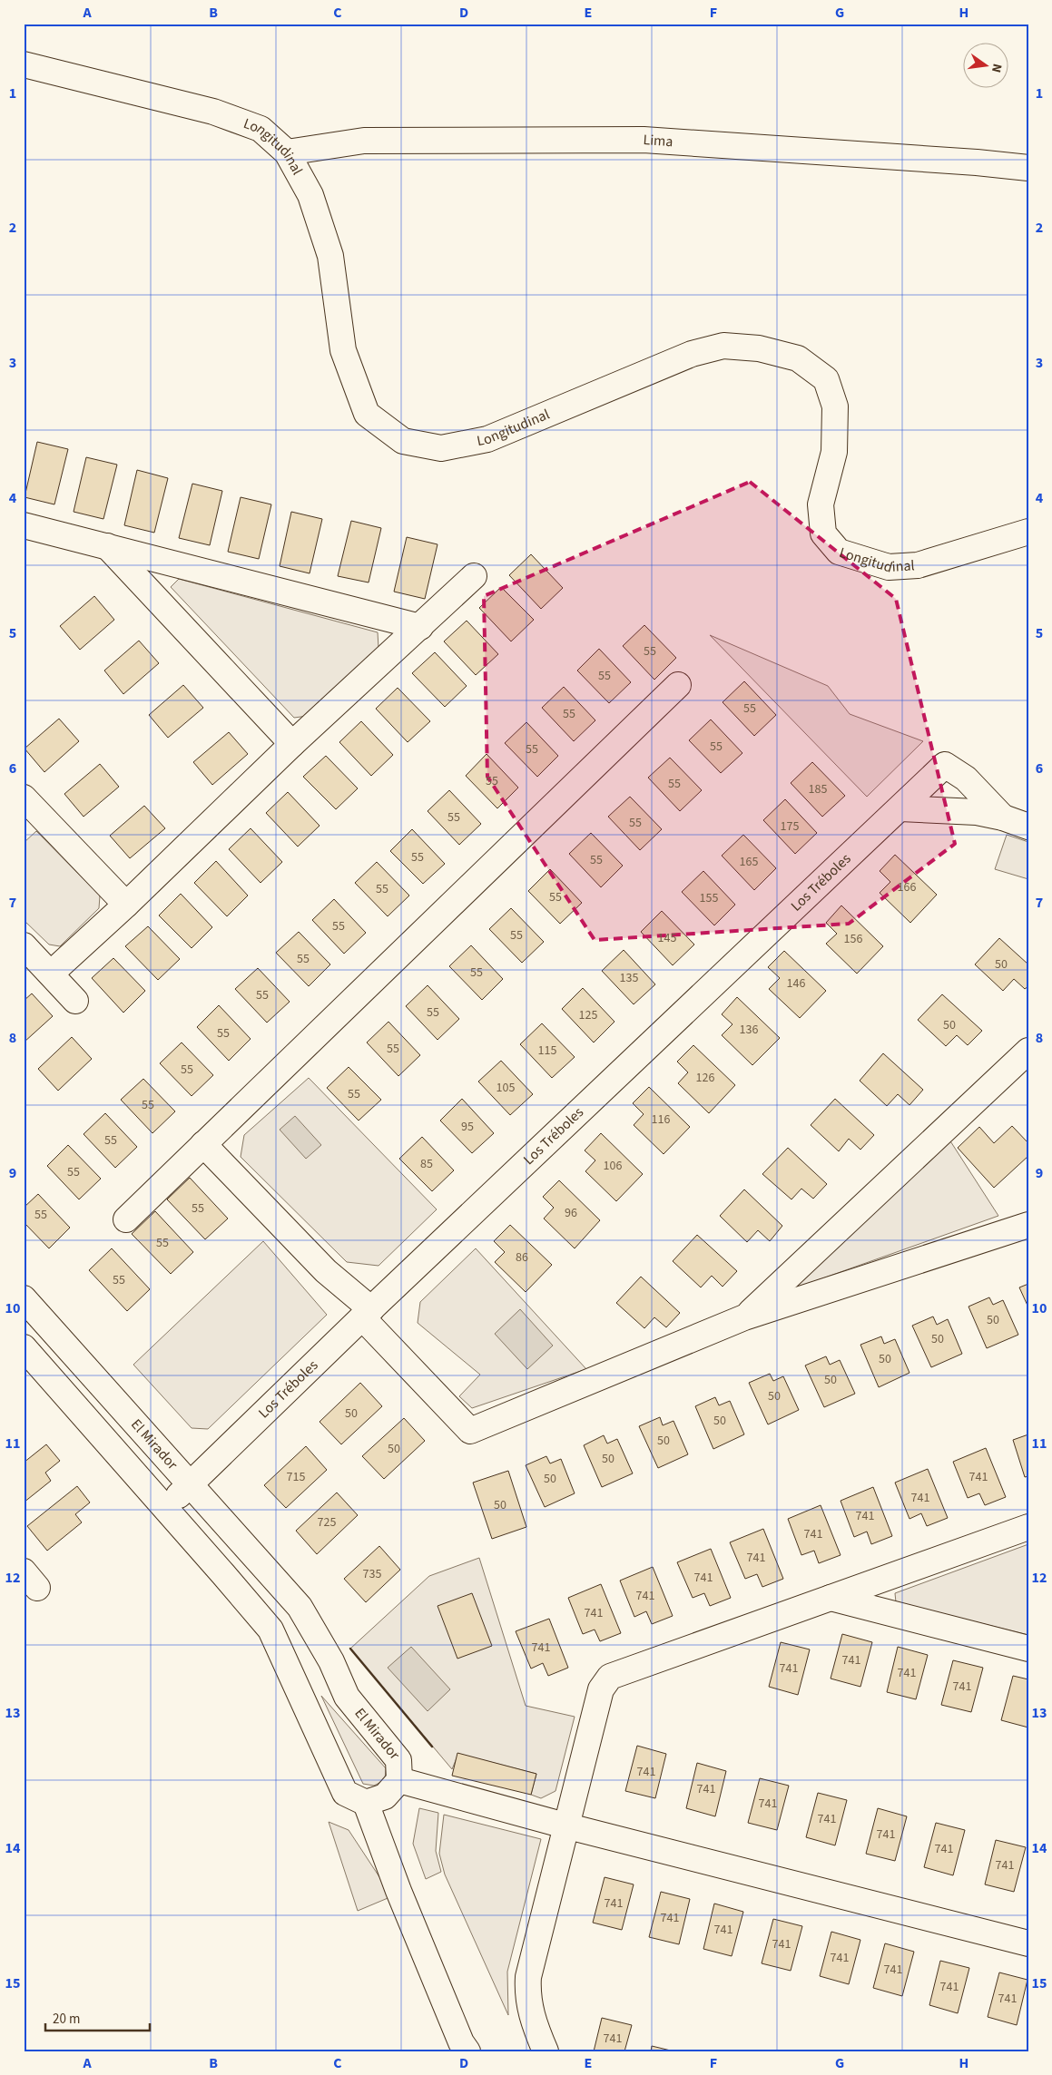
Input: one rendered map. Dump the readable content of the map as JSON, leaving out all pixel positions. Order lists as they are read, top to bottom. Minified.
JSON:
{"streets":{"street":["Lima","Longitudinal","Los Tréboles","El Mirador"]},"crossings":[["Lima","Longitudinal"],["Los Tréboles","El Mirador"]],"house_numbers":["55","55","55","55","55","55","55","55","185","55","55","175","55","55","165","166","55","55","155","55","55","145","156","55","50","55","135","146","55","55","125","50","136","55","55","115","55","126","105","55","55","116","95","55","85","106","55","55","96","55","55","86","55","50","50","50","50","50","50","50","50","50","50","715","741","50","741","50","741","725","741","741","735","741","741","741","741","741","741","741","741","741","741","741","741","741","741","741","741","741","741","741","741","741","741","741","741"],"scale_bar":"20 m","north":"right","grid":{"columns":["A","B","C","D","E","F","G","H"],"rows":["1","2","3","4","5","6","7","8","9","10","11","12","13","14","15"]}}
